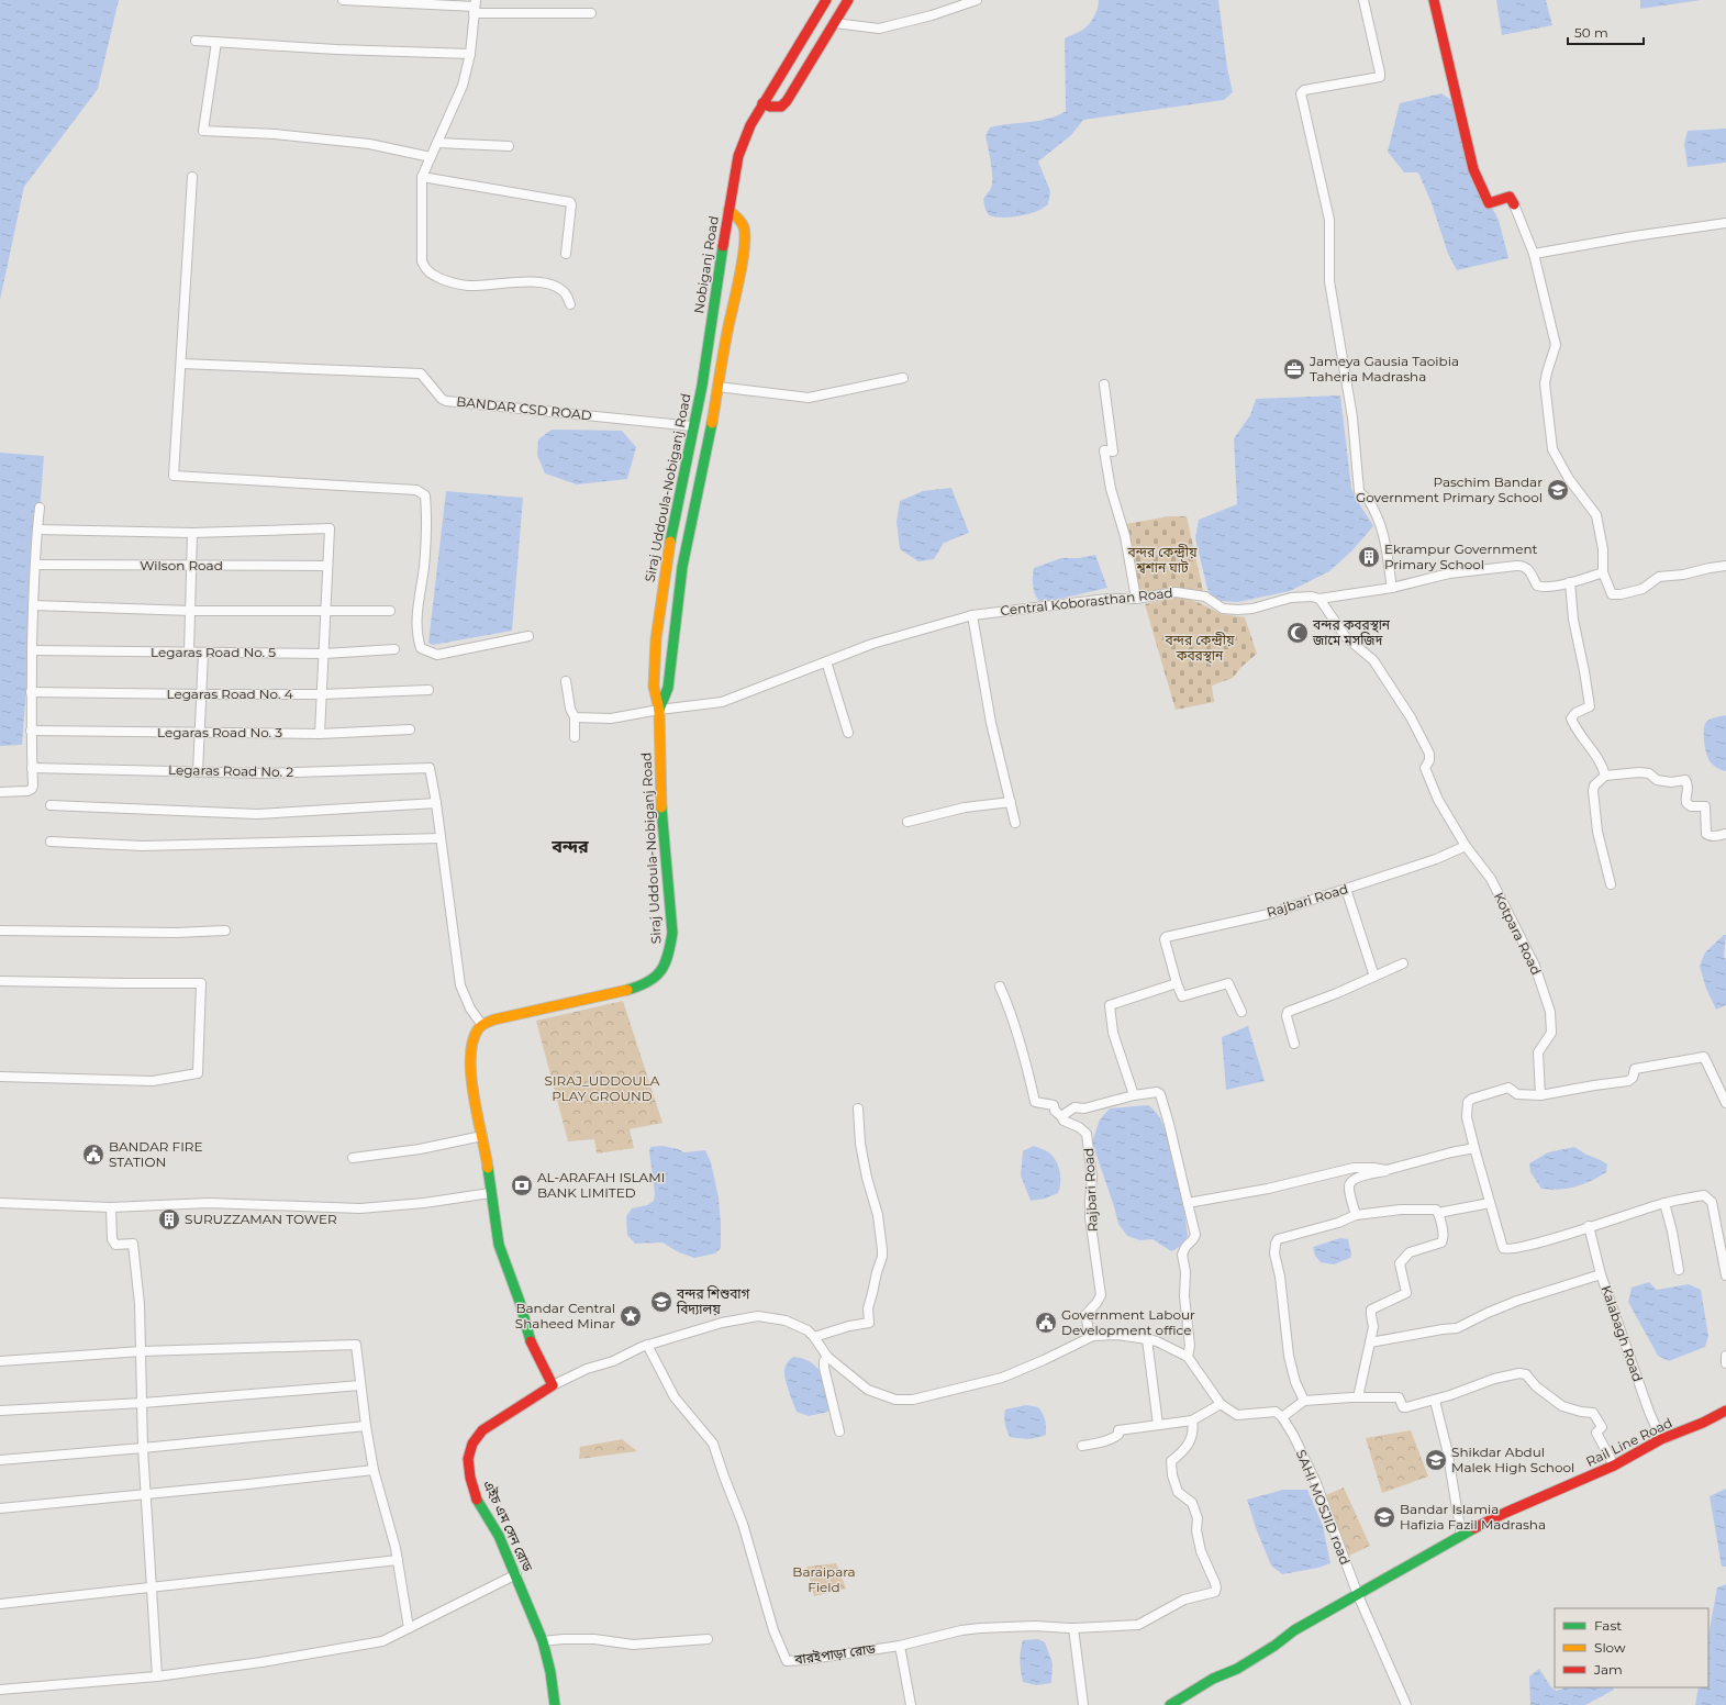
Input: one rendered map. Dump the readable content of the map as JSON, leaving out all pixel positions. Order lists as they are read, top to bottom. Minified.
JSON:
{"streets":{"main road":["Nobiganj Road","Siraj Uddoula-Nobiganj Road","Rail Line Road","এইচ এম সেন রোড"],"street":["BANDAR CSD ROAD","Wilson Road","Central Koborasthan Road","Legaras Road No. 5","Legaras Road No. 4","Legaras Road No. 3","Legaras Road No. 2","Rajbari Road","Kotpara Road","Kalabagh Road","SAHI MOSJID road","বারইপাড়া রোড"]},"crossings":[["Nobiganj Road","Siraj Uddoula-Nobiganj Road"],["BANDAR CSD ROAD","Siraj Uddoula-Nobiganj Road"],["Siraj Uddoula-Nobiganj Road","Central Koborasthan Road"],["Central Koborasthan Road","Kotpara Road"],["Rajbari Road","Kotpara Road"],["Kalabagh Road","Rail Line Road"],["Rail Line Road","SAHI MOSJID road"],["এইচ এম সেন রোড","বারইপাড়া রোড"]],"districts":["বন্দর"],"parks":["বন্দর কেন্দ্রীয় শ্বশান ঘাট","বন্দর কেন্দ্রীয় কবরস্থান","SIRAJ_UDDOULA PLAY GROUND","Baraipara Field"],"places":{"office":["Jameya Gausia Taoibia Taheria Madrasha"],"school or university":["Paschim Bandar Government Primary School","বন্দর শিশুবাগ বিদ্যালয়","Shikdar Abdul Malek High School","Bandar Islamia Hafizia Fazil Madrasha"],"building":["Ekrampur Government Primary School","SURUZZAMAN TOWER"],"mosque":["বন্দর কবরস্থান জামে মসজিদ"],"public building":["BANDAR FIRE STATION","Government Labour Development office"],"bank":["AL-ARAFAH ISLAMI BANK LIMITED"],"place":["Bandar Central Shaheed Minar"]},"legend":["Fast","Slow","Jam"],"scale_bar":"50 m"}
